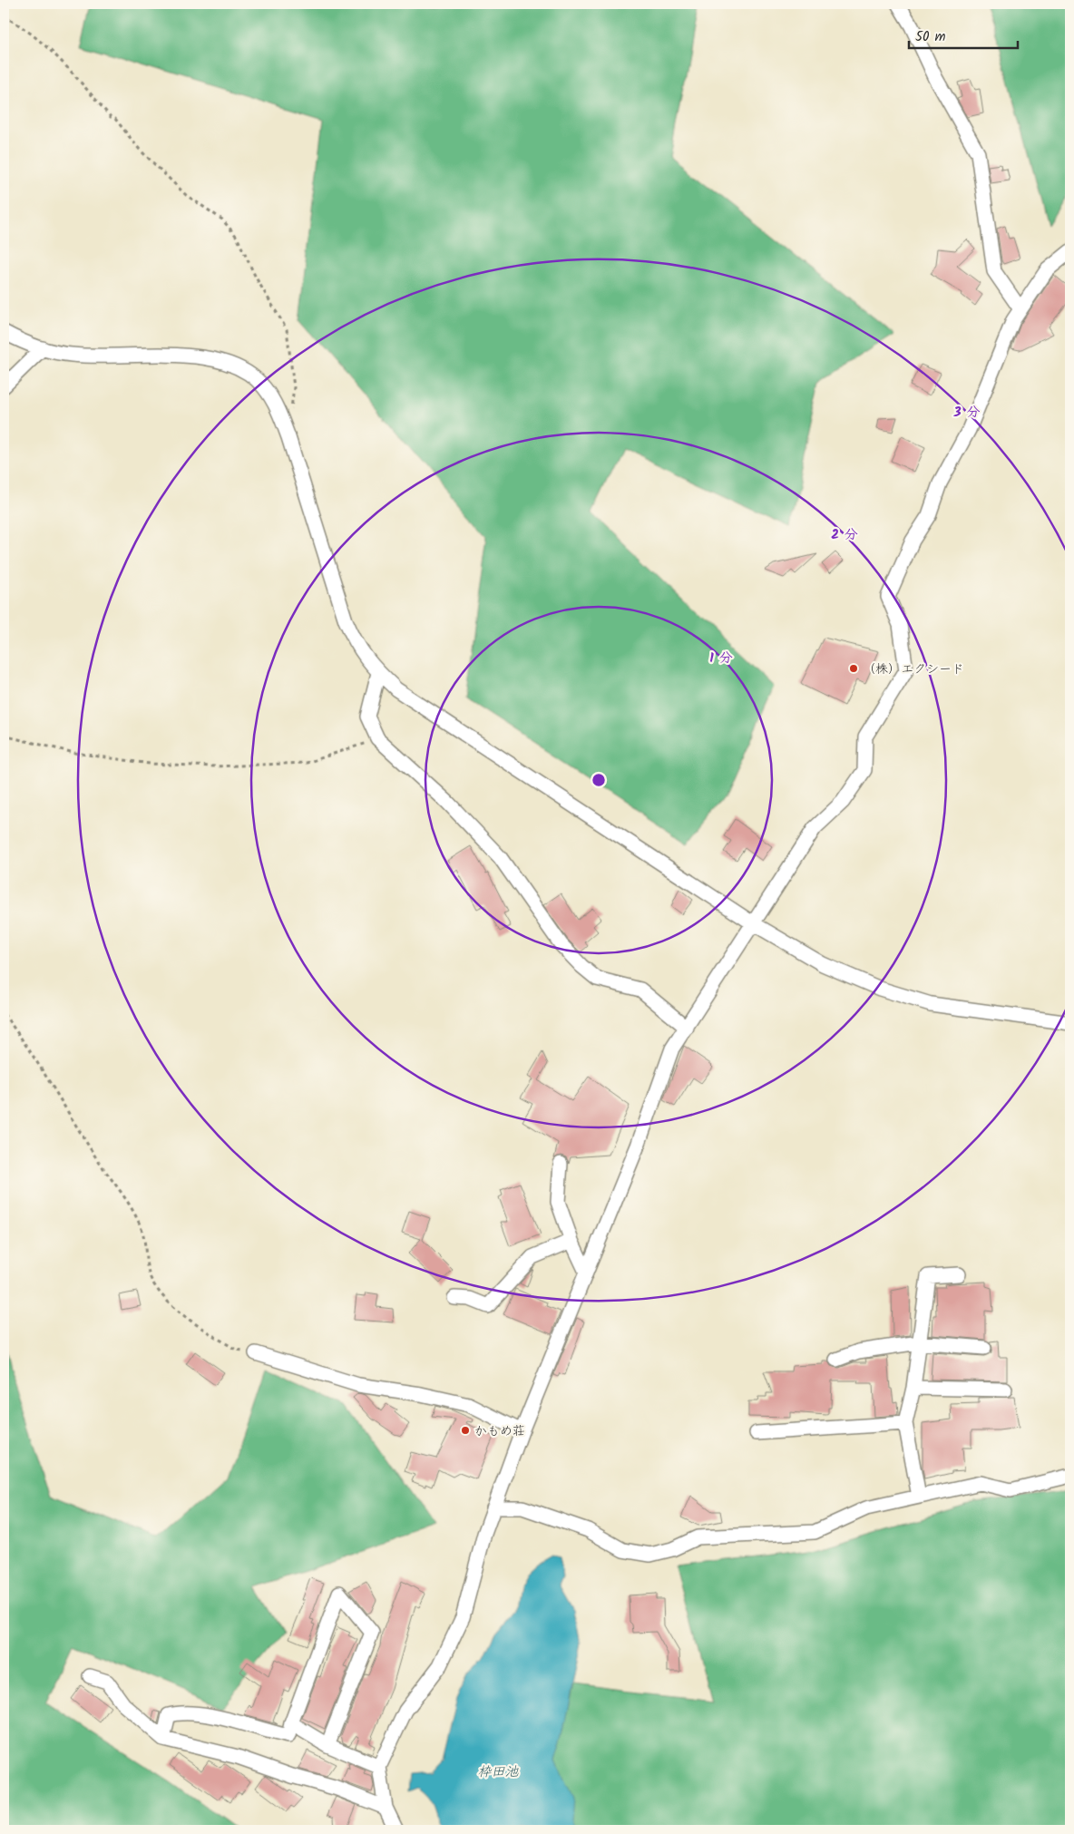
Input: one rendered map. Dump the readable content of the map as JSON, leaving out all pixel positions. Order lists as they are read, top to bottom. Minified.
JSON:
{"water":["枠田池"],"places":["（株）エクシード","かもめ荘"],"scale_bar":"50 m","rings":["3 分","2 分","1 分"]}
